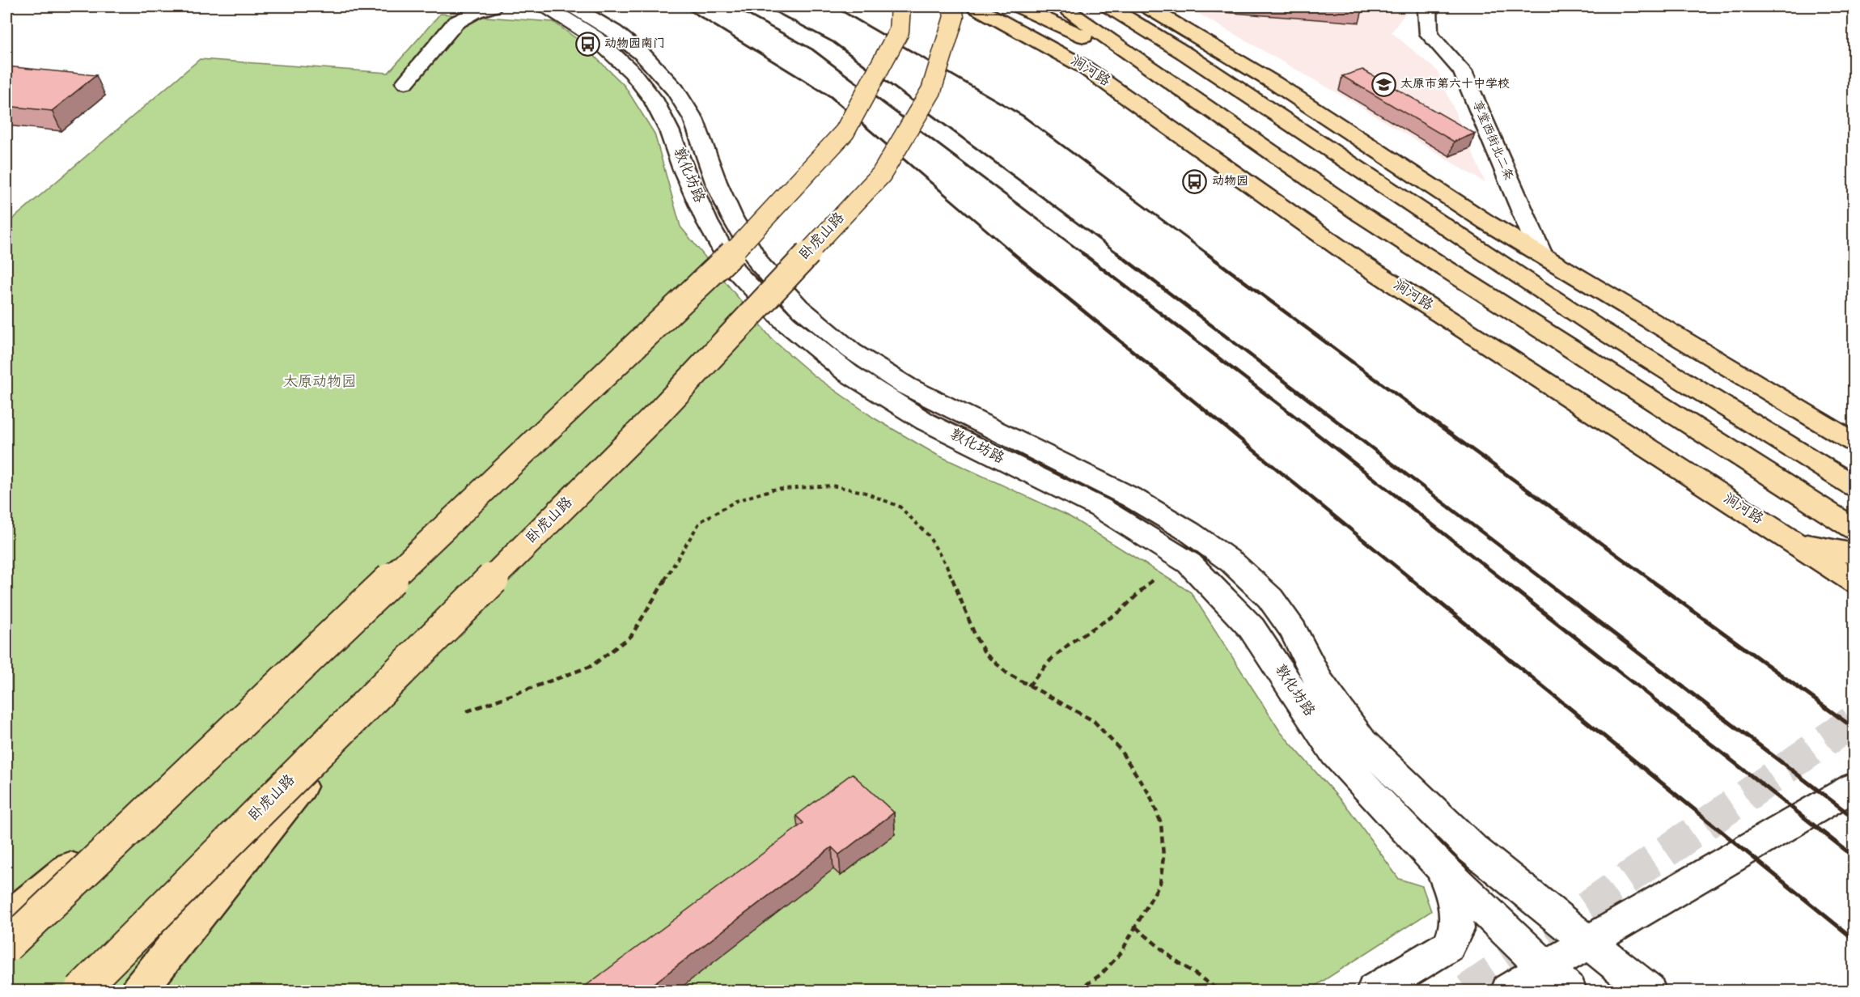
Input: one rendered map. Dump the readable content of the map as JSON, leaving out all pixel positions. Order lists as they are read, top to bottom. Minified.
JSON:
{"streets":{"main road":["涧河路","卧虎山路"],"street":["享堂西街北二条","敦化坊路"]},"parks":["太原动物园"],"places":{"bus stop":["动物园南门","动物园"],"school or university":["太原市第六十中学校"]}}
